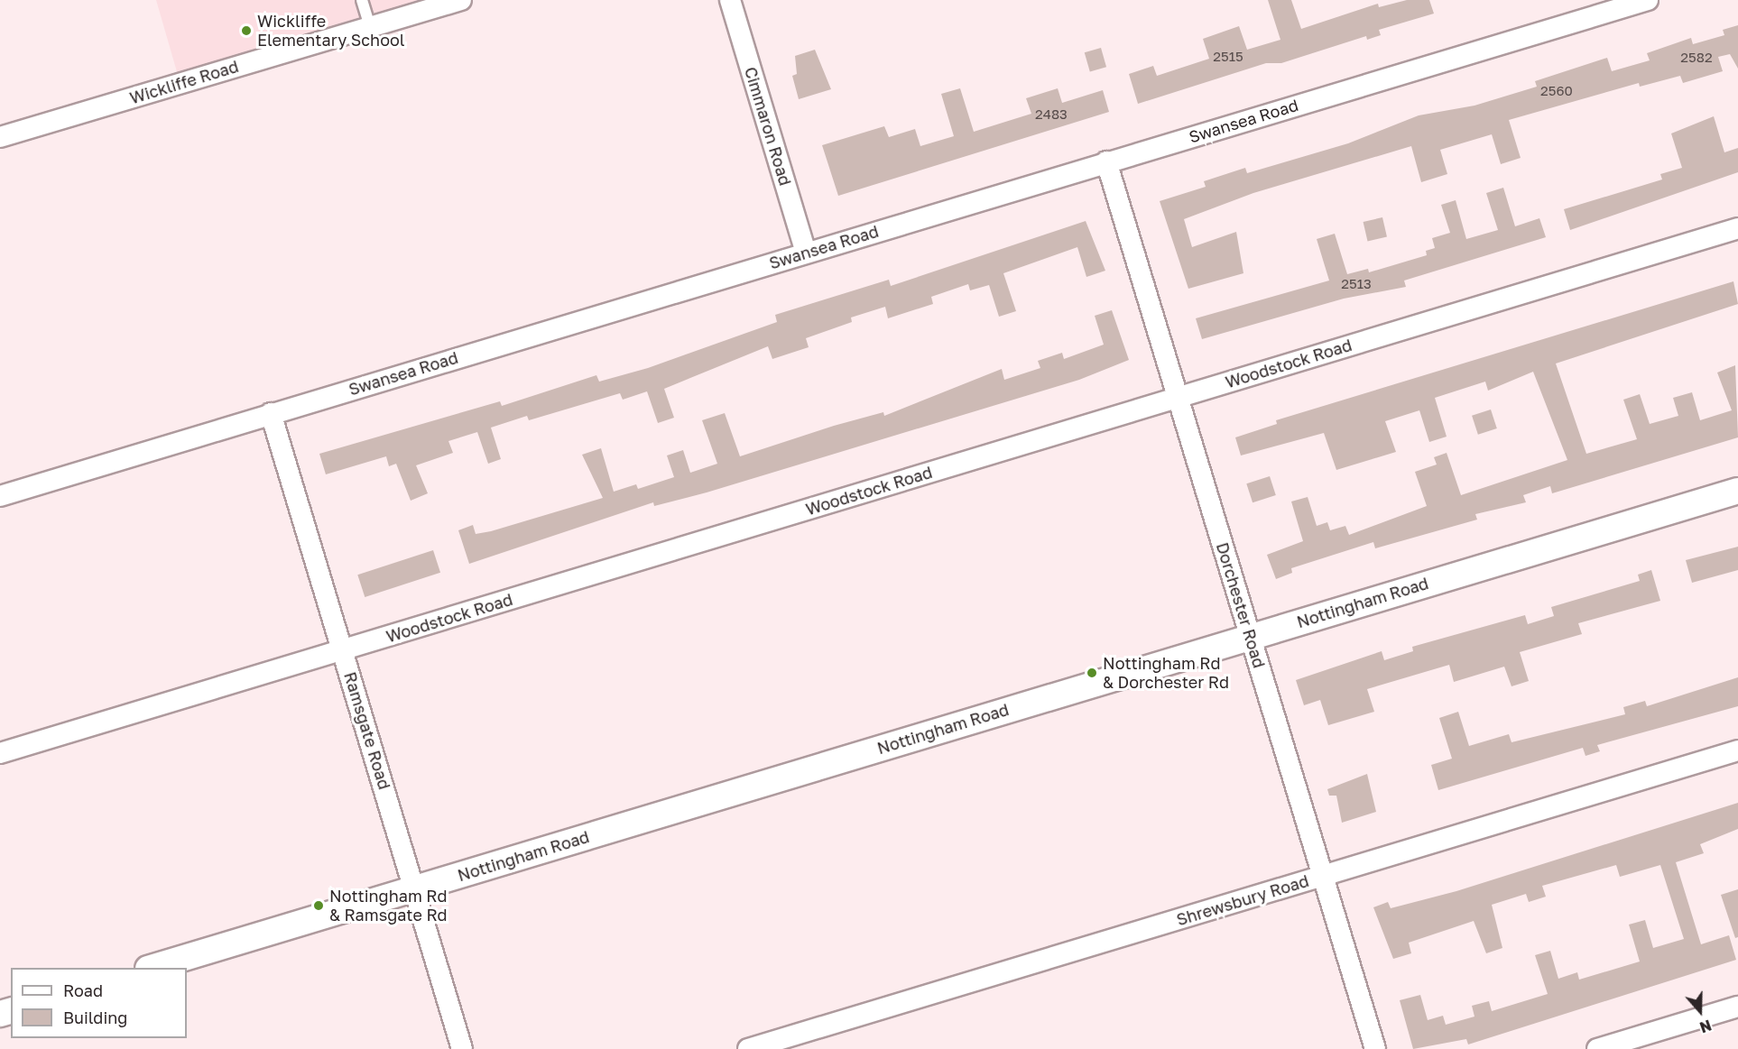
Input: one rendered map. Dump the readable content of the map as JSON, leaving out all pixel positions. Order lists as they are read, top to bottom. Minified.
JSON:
{"streets":{"street":["Wickliffe Road","Swansea Road","Cimmaron Road","Woodstock Road","Nottingham Road","Dorchester Road","Ramsgate Road","Shrewsbury Road"]},"crossings":[["Swansea Road","Cimmaron Road"],["Swansea Road","Dorchester Road"],["Swansea Road","Ramsgate Road"],["Woodstock Road","Dorchester Road"],["Woodstock Road","Ramsgate Road"],["Nottingham Road","Dorchester Road"],["Nottingham Road","Ramsgate Road"],["Dorchester Road","Shrewsbury Road"]],"places":["Wickliffe Elementary School","Nottingham Rd & Dorchester Rd","Nottingham Rd & Ramsgate Rd"],"house_numbers":["2515","2582","2560","2483","2513"],"legend":["Road","Building"],"north":"bottom"}
